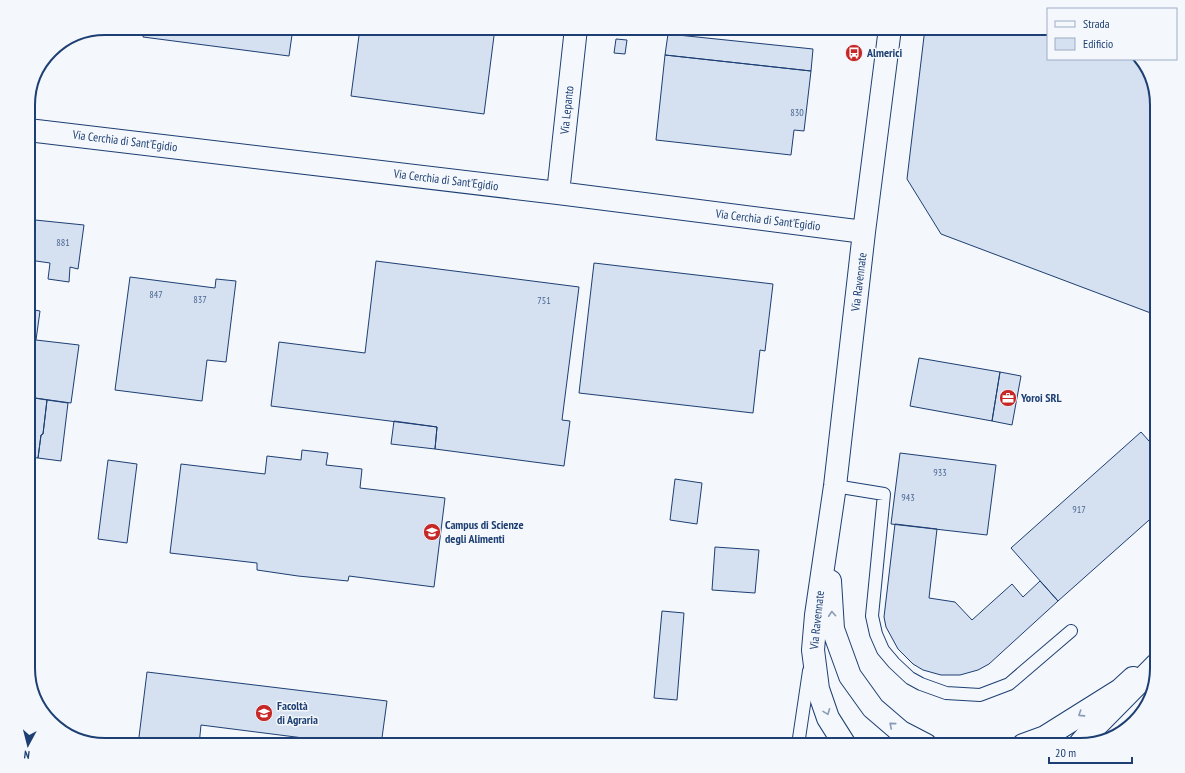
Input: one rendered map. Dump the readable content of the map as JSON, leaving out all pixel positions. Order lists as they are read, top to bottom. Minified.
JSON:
{"streets":{"street":["Via Lepanto","Via Cerchia di Sant'Egidio","Via Ravennate"]},"crossings":[["Via Lepanto","Via Cerchia di Sant'Egidio"],["Via Cerchia di Sant'Egidio","Via Ravennate"]],"places":{"bus stop":["Almerici"],"office":["Yoroi SRL"],"school or university":["Campus di Scienze degli Alimenti","Facoltà di Agraria"]},"house_numbers":["830","881","847","837","751","933","943","917"],"legend":["Strada","Edificio"],"scale_bar":"20 m","north":"bottom"}
